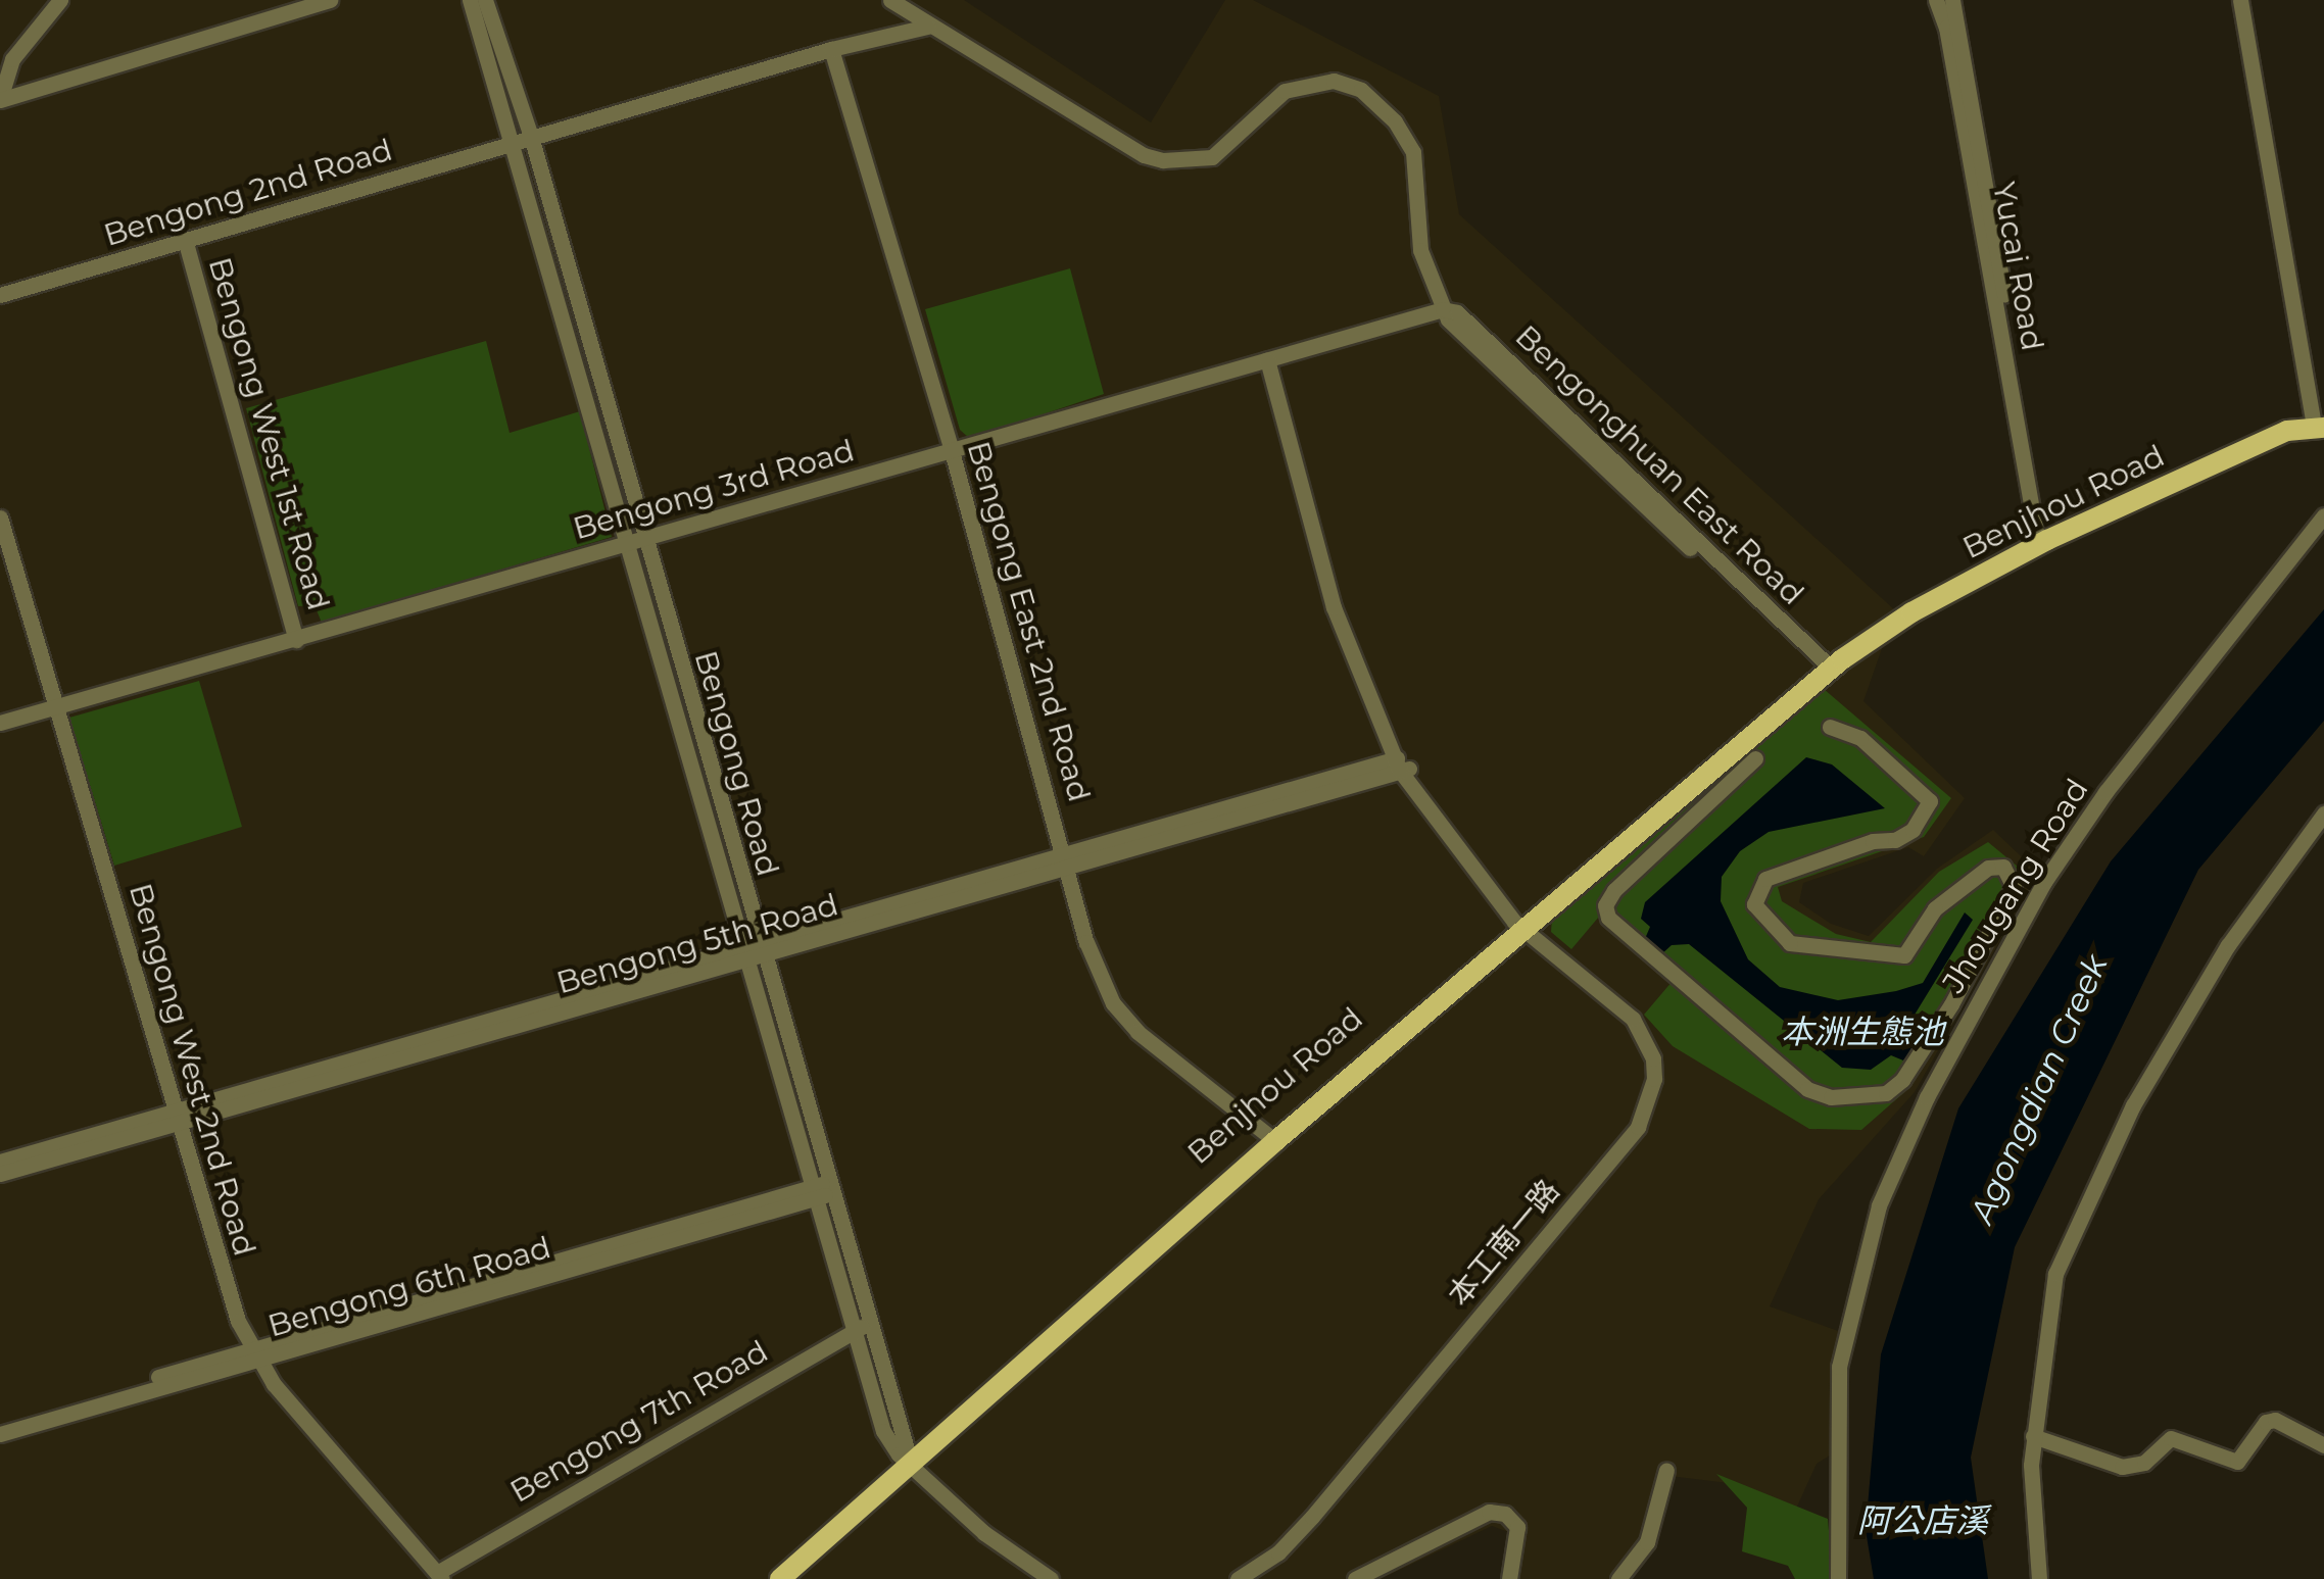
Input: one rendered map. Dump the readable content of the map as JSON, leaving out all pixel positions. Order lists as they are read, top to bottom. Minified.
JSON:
{"streets":{"main road":["Benjhou Road"],"street":["Bengong 2nd Road","Yucai Road","Bengong West 1st Road","Bengonghuan East Road","Bengong 3rd Road","Bengong East 2nd Road","Bengong Road","Jhougang Road","Bengong 5th Road","Bengong West 2nd Road","本工南一路","Bengong 6th Road","Bengong 7th Road"]},"crossings":[["Bengong 2nd Road","Bengong West 1st Road"],["Bengong 2nd Road","Bengong Road"],["Yucai Road","Benjhou Road"],["Bengong West 1st Road","Bengong 3rd Road"],["Bengonghuan East Road","Bengong 3rd Road"],["Bengonghuan East Road","Benjhou Road"],["Bengong 3rd Road","Bengong East 2nd Road"],["Bengong 3rd Road","Bengong Road"],["Bengong 3rd Road","Bengong West 2nd Road"],["Bengong 3rd Road","本工南一路"],["Benjhou Road","Bengong East 2nd Road"],["Benjhou Road","Bengong Road"],["Benjhou Road","本工南一路"],["Bengong East 2nd Road","Bengong 5th Road"],["Bengong Road","Bengong 5th Road"],["Bengong Road","Bengong 6th Road"],["Bengong Road","Bengong 7th Road"],["Bengong 5th Road","Bengong West 2nd Road"],["Bengong 5th Road","本工南一路"],["Bengong West 2nd Road","Bengong 6th Road"],["Bengong West 2nd Road","Bengong 7th Road"]],"water":["本洲生態池","Agongdian Creek","阿公店溪"]}
